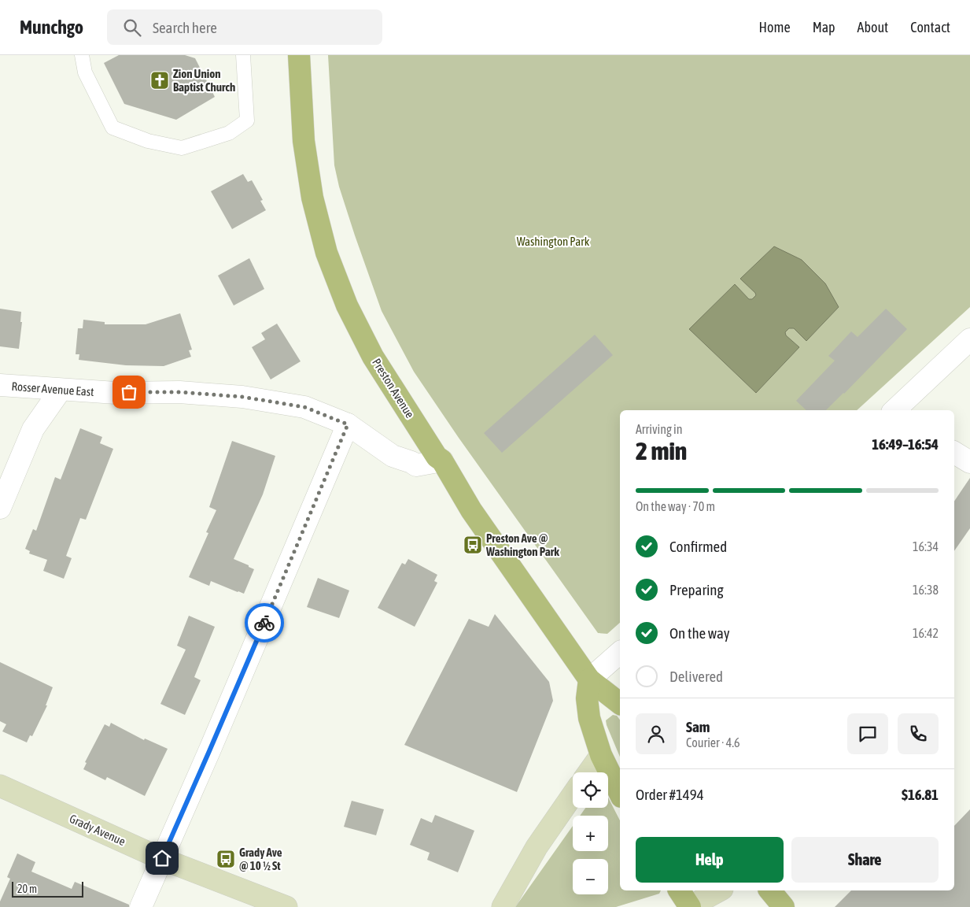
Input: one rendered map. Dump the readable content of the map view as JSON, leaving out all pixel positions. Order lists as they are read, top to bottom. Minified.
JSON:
{"streets":{"main road":["Preston Avenue","Grady Avenue"],"street":["Rosser Avenue East"]},"crossings":[["Preston Avenue","Rosser Avenue East"]],"parks":["Washington Park"],"places":{"church":["Zion Union Baptist Church"],"bus stop":["Preston Ave @ Washington Park","Grady Ave @ 10 ½ St"]},"scale_bar":"20 m","page":{"header":"Munchgo","search":"Search here","nav":["Home","Map","About","Contact"],"heading":["2 min","Arriving in","16:49–16:54"],"panel":["Sam","Courier · 4.6","Order #1494","$16.81"],"bar":"On the way · 70 m","list":[["Confirmed","16:34"],["Preparing","16:38"],["On the way","16:42"],"Delivered"],"map_buttons":["+","−"],"buttons":["Help","Share"],"scale":"20 m"}}
